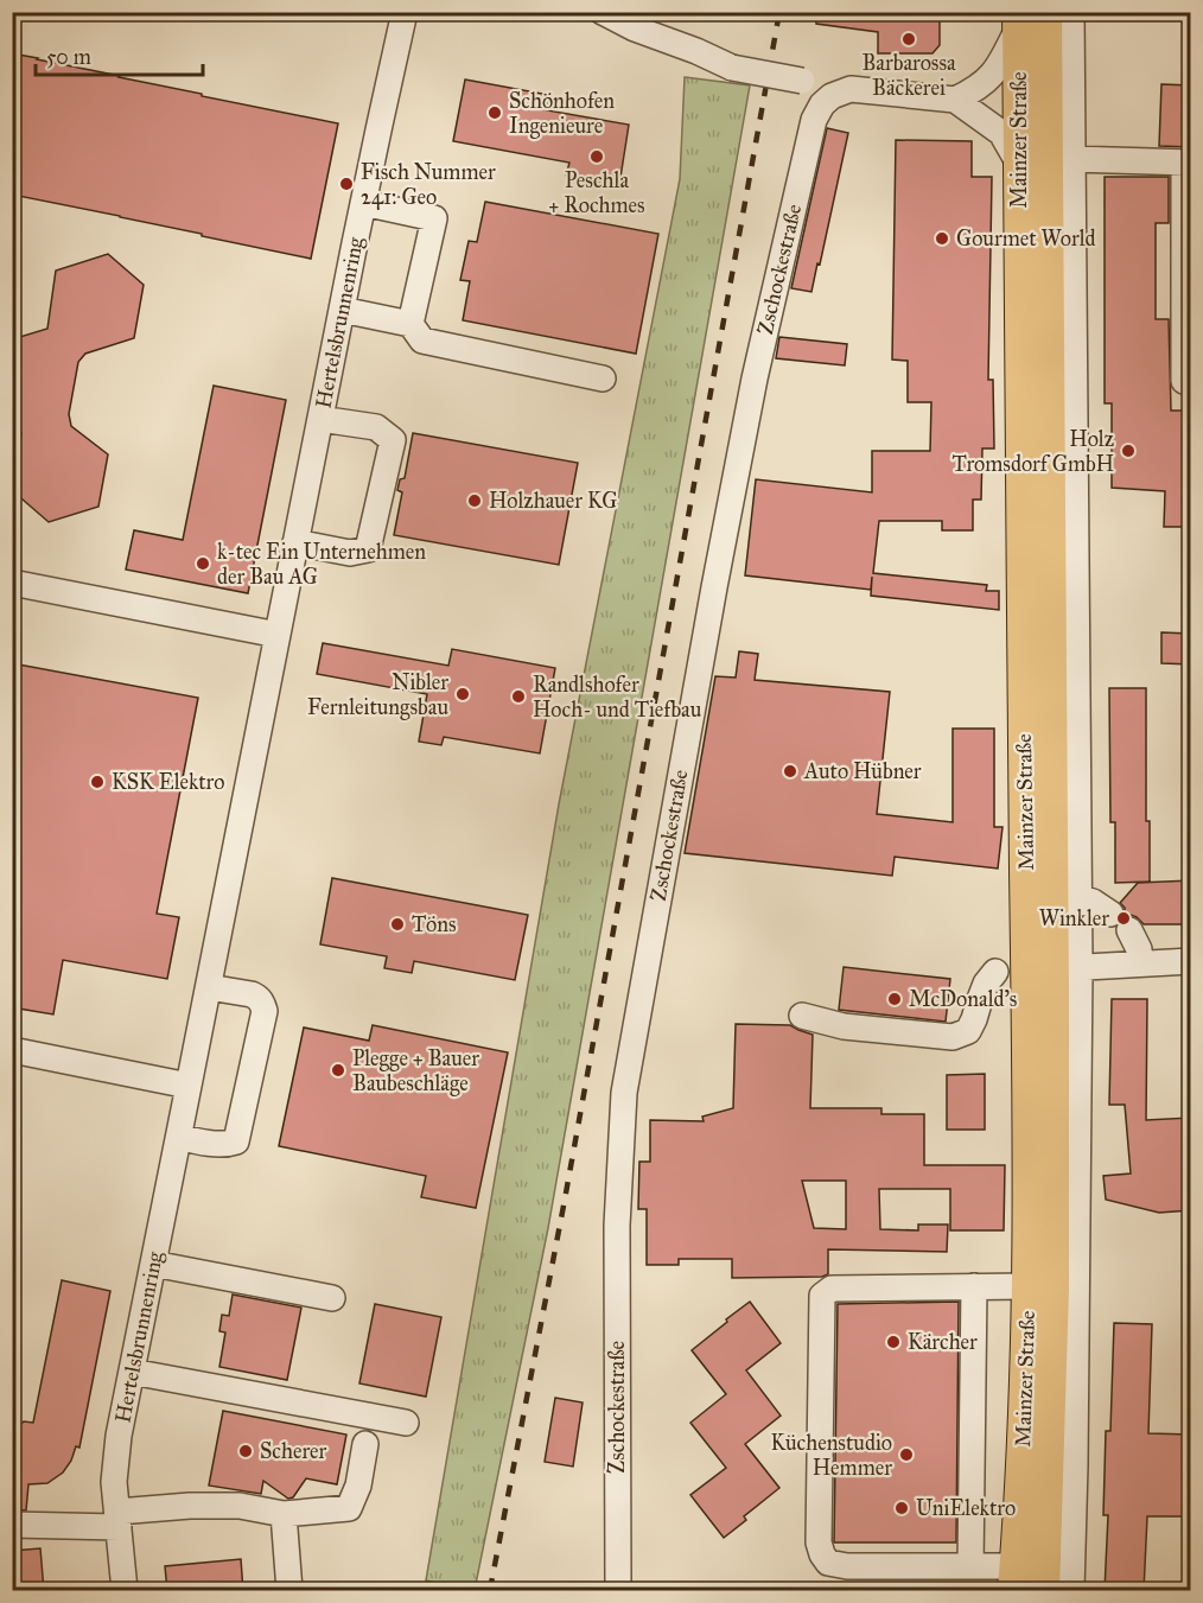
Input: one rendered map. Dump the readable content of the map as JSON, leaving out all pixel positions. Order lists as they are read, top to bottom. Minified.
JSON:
{"streets":{"main road":["Mainzer Straße"],"street":["Zschockestraße","Hertelsbrunnenring"]},"places":["Barbarossa Bäckerei","Schönhofen Ingenieure","Peschla + Rochmes","Fisch Nummer 241: Geo","Gourmet World","Holz Tromsdorf GmbH","Holzhauer KG","k-tec Ein Unternehmen der Bau AG","Nibler Fernleitungsbau","Randlshofer Hoch- und Tiefbau","Auto Hübner","KSK Elektro","Winkler","Töns","McDonald's","Plegge + Bauer Baubeschläge","Kärcher","Scherer","Küchenstudio Hemmer","UniElektro"],"scale_bar":"50 m"}
